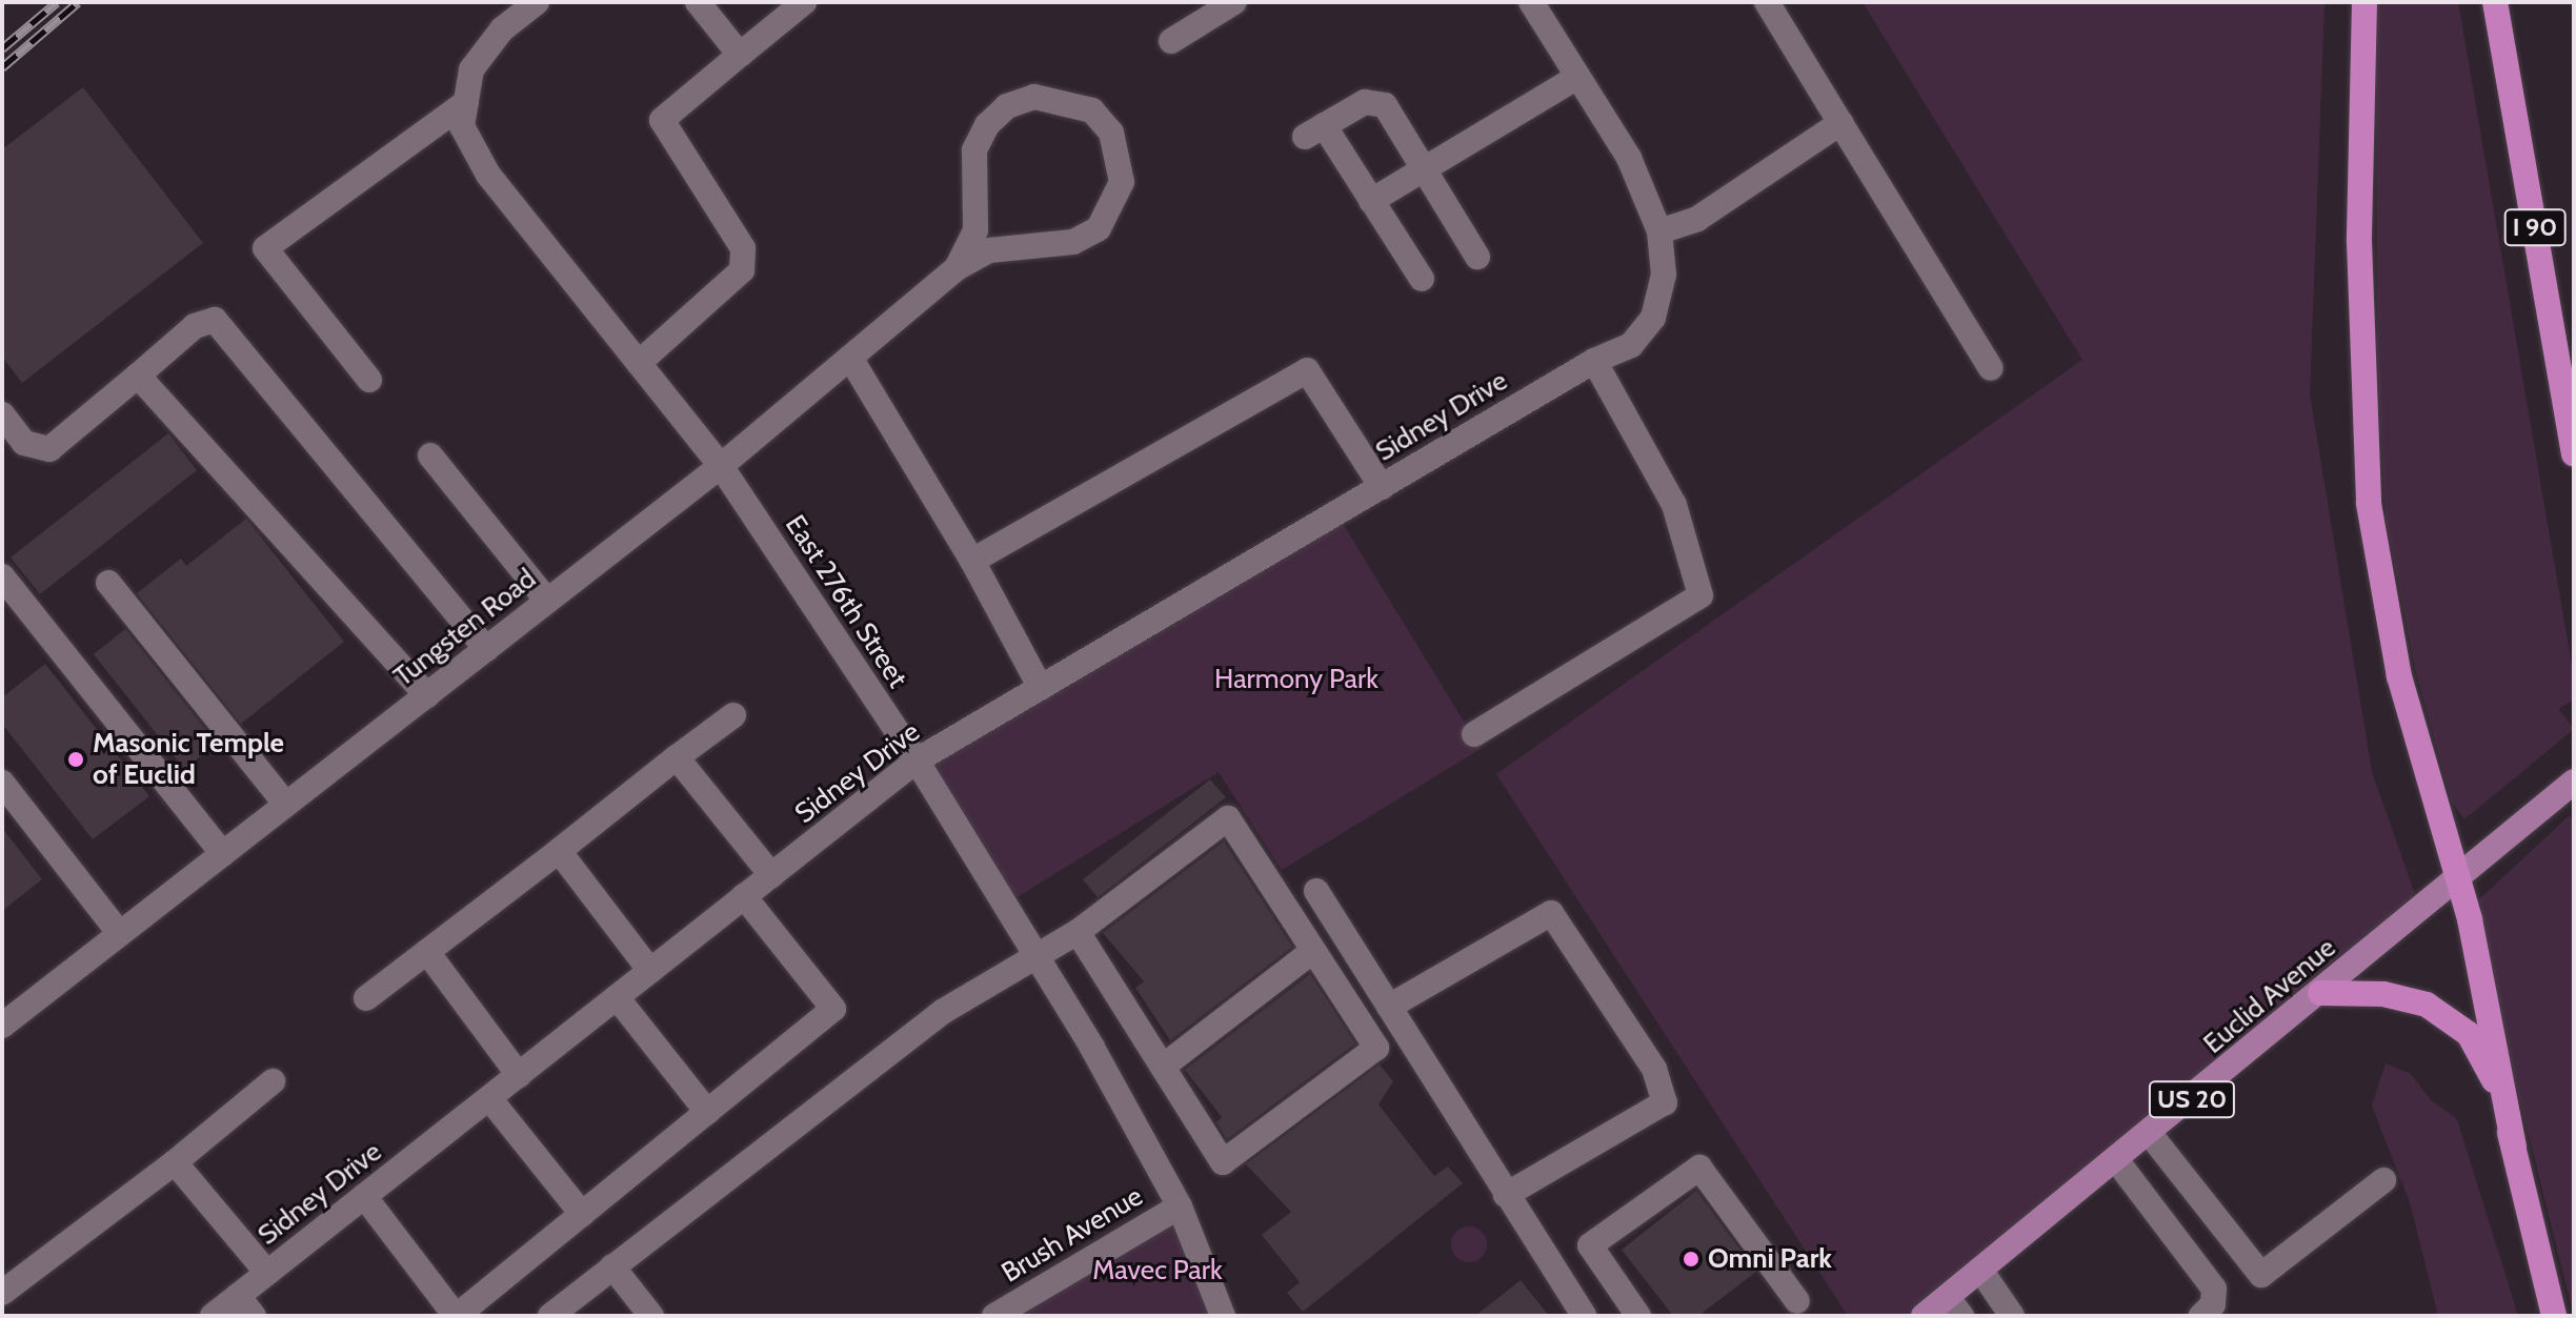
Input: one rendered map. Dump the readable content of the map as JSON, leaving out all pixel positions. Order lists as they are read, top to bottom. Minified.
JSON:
{"streets":{"highway":["I 90"],"main road":["Euclid Avenue","US 20"],"street":["Sidney Drive","East 276th Street","Tungsten Road","Brush Avenue"]},"crossings":[["Sidney Drive","East 276th Street"],["East 276th Street","Tungsten Road"],["East 276th Street","Brush Avenue"]],"parks":["Harmony Park","Mavec Park"],"places":["Masonic Temple of Euclid","Omni Park"]}
